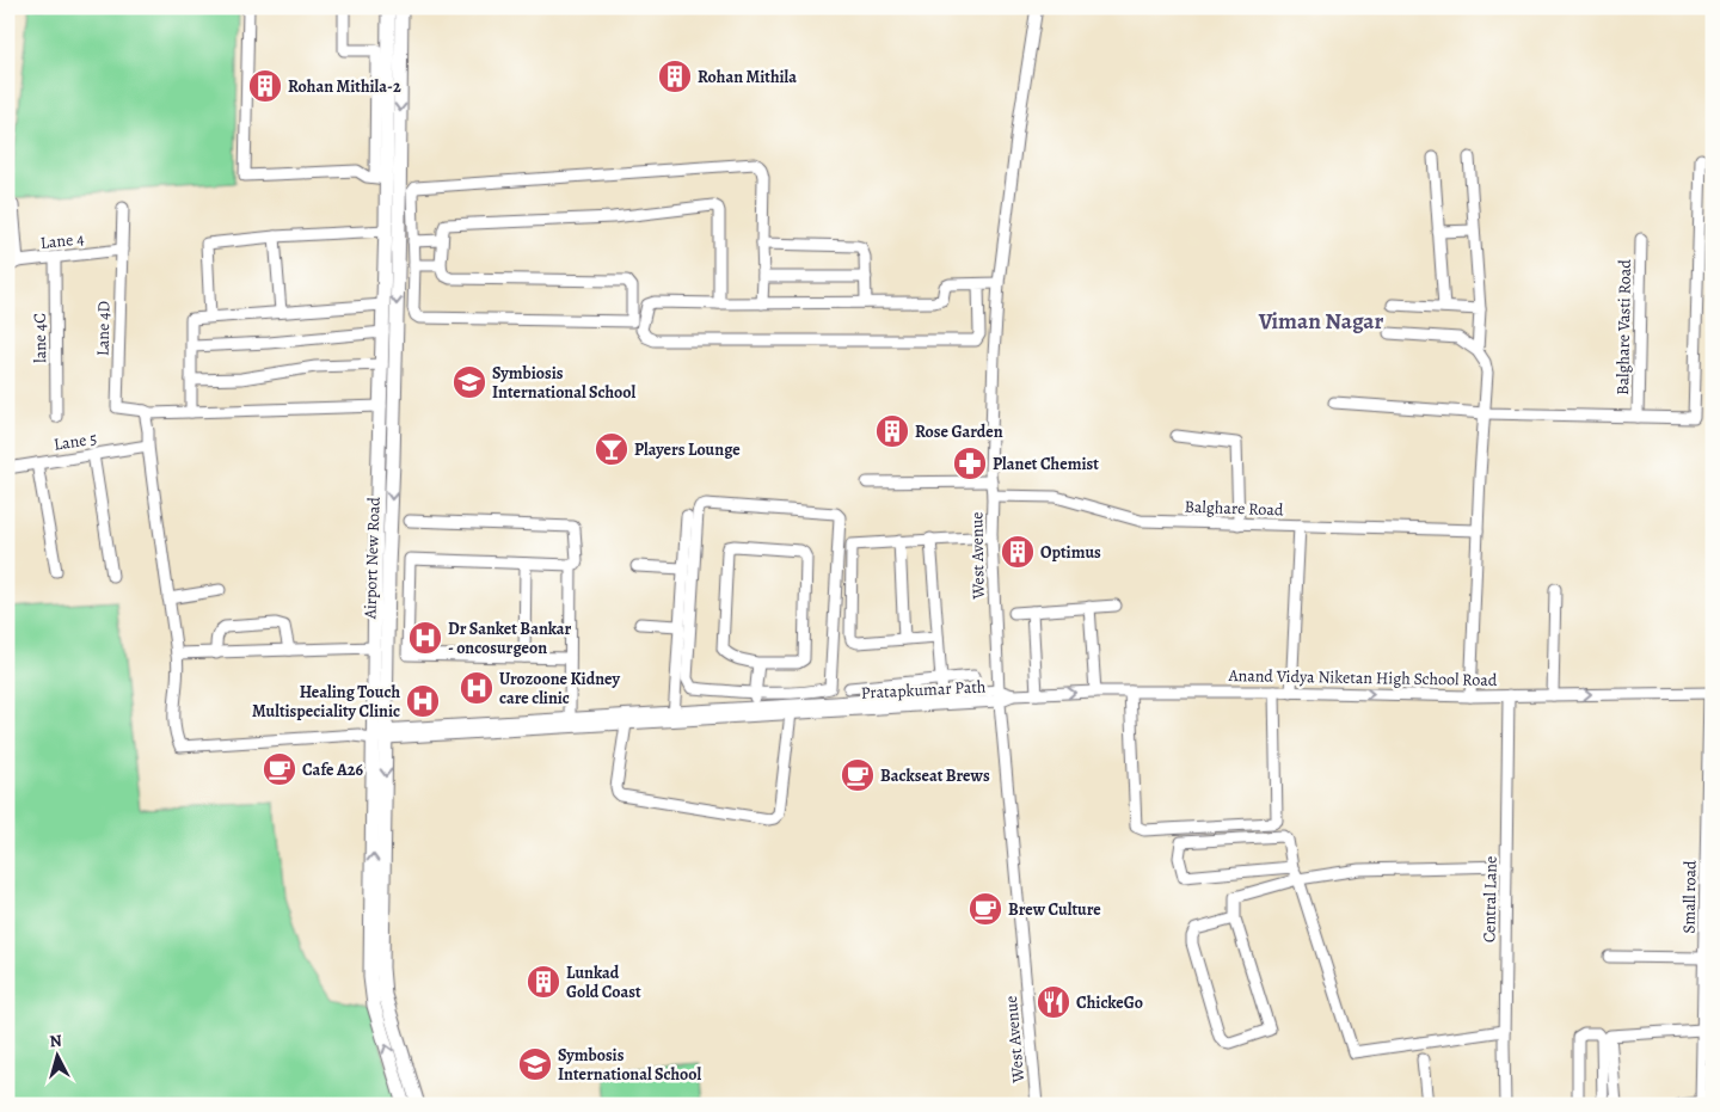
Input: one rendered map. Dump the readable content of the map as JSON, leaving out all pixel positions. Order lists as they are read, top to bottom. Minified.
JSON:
{"streets":{"main road":["Airport New Road"],"street":["Lane 4","Balghare Vasti Road","Lane 4D","lane 4C","Lane 5","Balghare Road","West Avenue","Anand Vidya Niketan High School Road","Pratapkumar Path","Small road","Central Lane"]},"crossings":[["Lane 4","Lane 4D"],["Lane 4","lane 4C"],["Balghare Road","West Avenue"],["West Avenue","Pratapkumar Path"],["Airport New Road","Pratapkumar Path"],["Anand Vidya Niketan High School Road","Pratapkumar Path"],["Anand Vidya Niketan High School Road","Small road"],["Anand Vidya Niketan High School Road","Central Lane"]],"one_way":["Anand Vidya Niketan High School Road"],"districts":["Viman Nagar"],"places":{"building":["Rohan Mithila","Rohan Mithila-2","Rose Garden","Optimus","Lunkad Gold Coast"],"school or university":["Symbiosis International School","Symbosis International School"],"bar":["Players Lounge"],"pharmacy":["Planet Chemist"],"hospital":["Dr Sanket Bankar - oncosurgeon","Urozoone Kidney care clinic","Healing Touch Multispeciality Clinic"],"cafe":["Cafe A26","Backseat Brews","Brew Culture"],"restaurant":["ChickeGo"]},"north":"top"}
